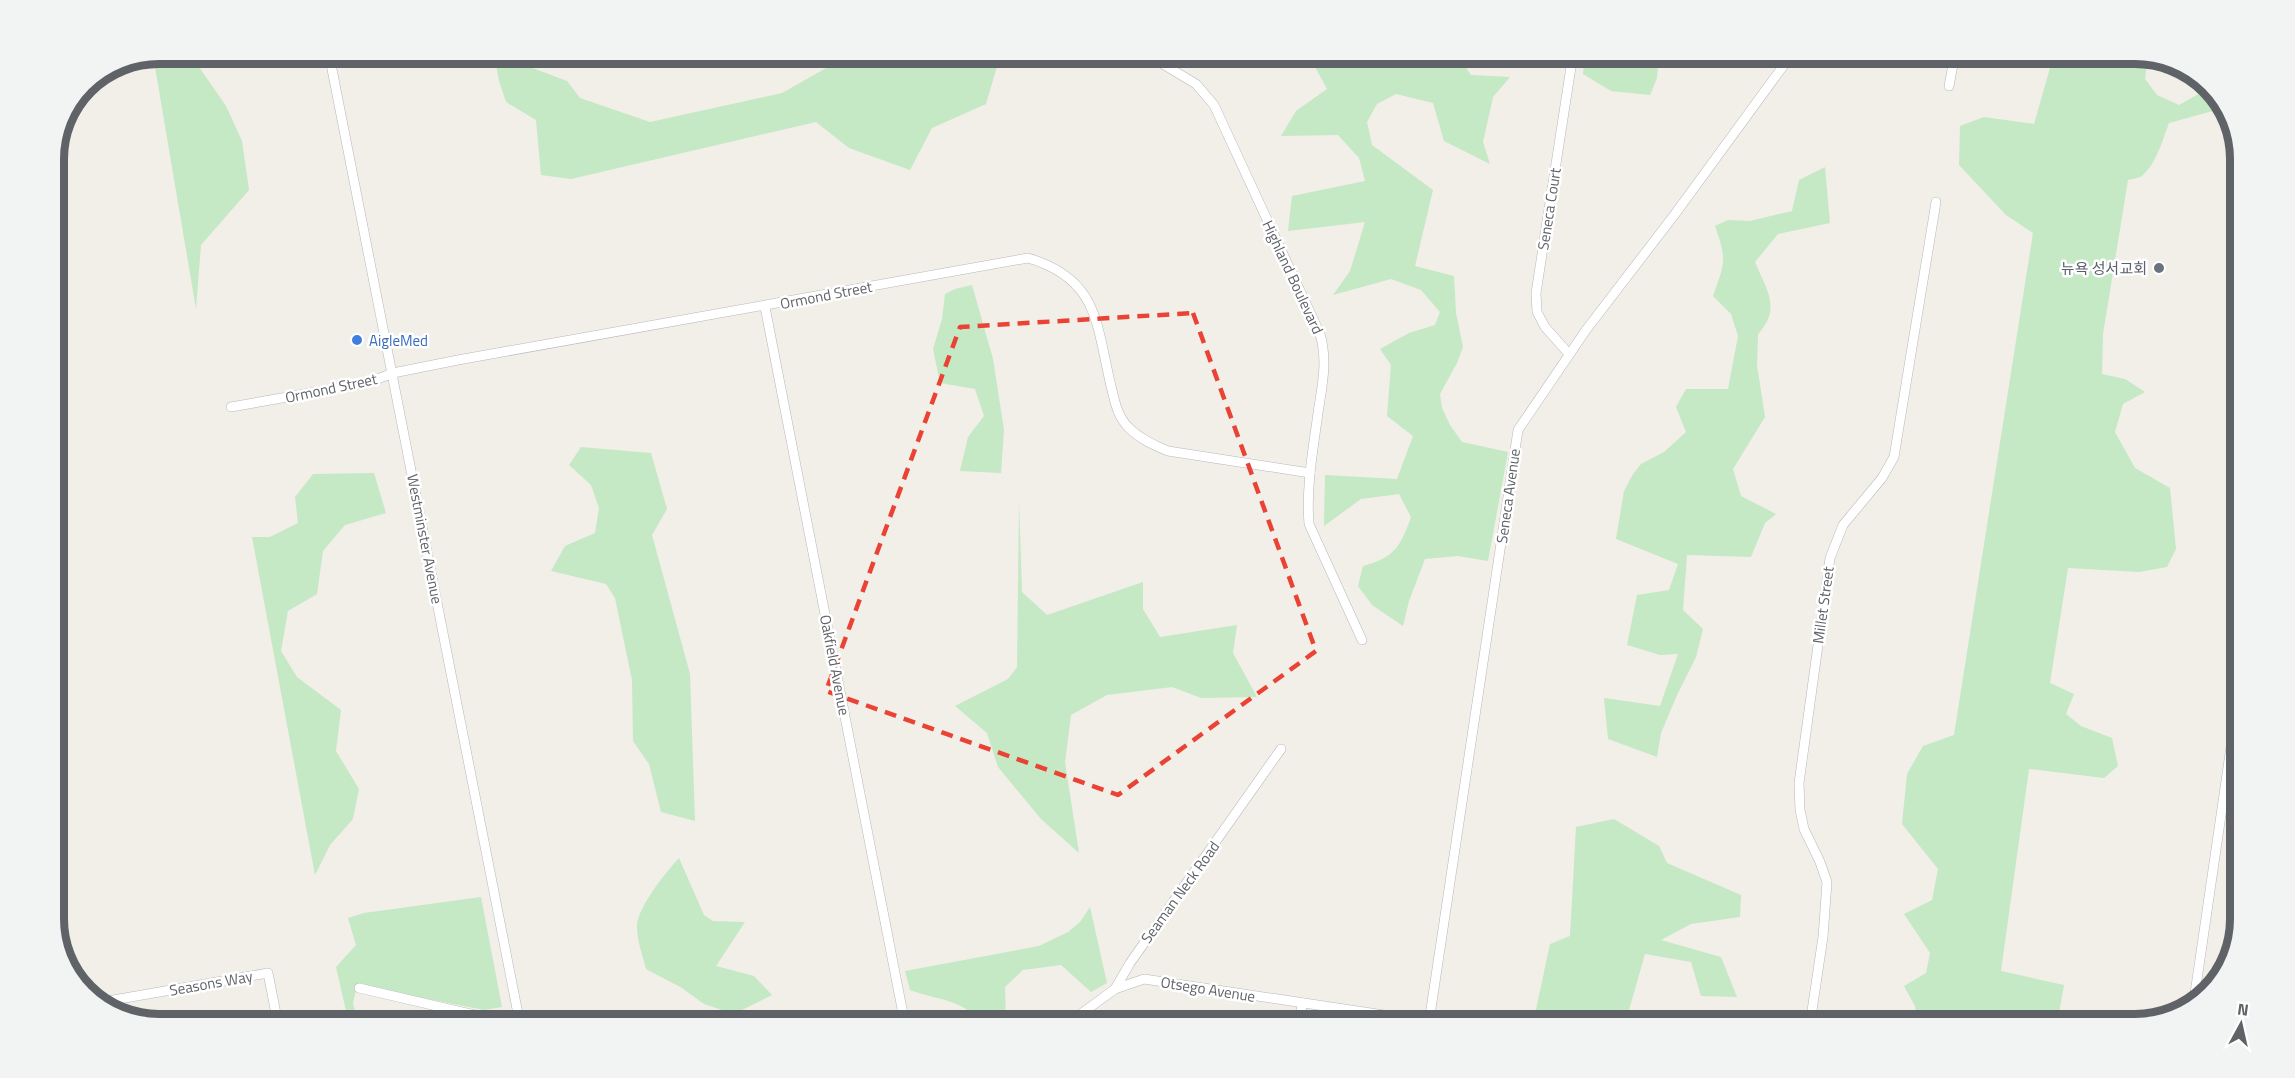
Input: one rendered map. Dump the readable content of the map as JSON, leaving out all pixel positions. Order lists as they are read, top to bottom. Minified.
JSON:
{"streets":{"street":["Seneca Court","Highland Boulevard","Ormond Street","Seneca Avenue","Westminster Avenue","Millet Street","Oakfield Avenue","Seaman Neck Road","Seasons Way","Otsego Avenue"]},"crossings":[["Seneca Court","Seneca Avenue"],["Highland Boulevard","Ormond Street"],["Ormond Street","Westminster Avenue"],["Ormond Street","Oakfield Avenue"],["Seaman Neck Road","Otsego Avenue"]],"places":["뉴욕 성서교회","AigleMed"],"north":"top"}
